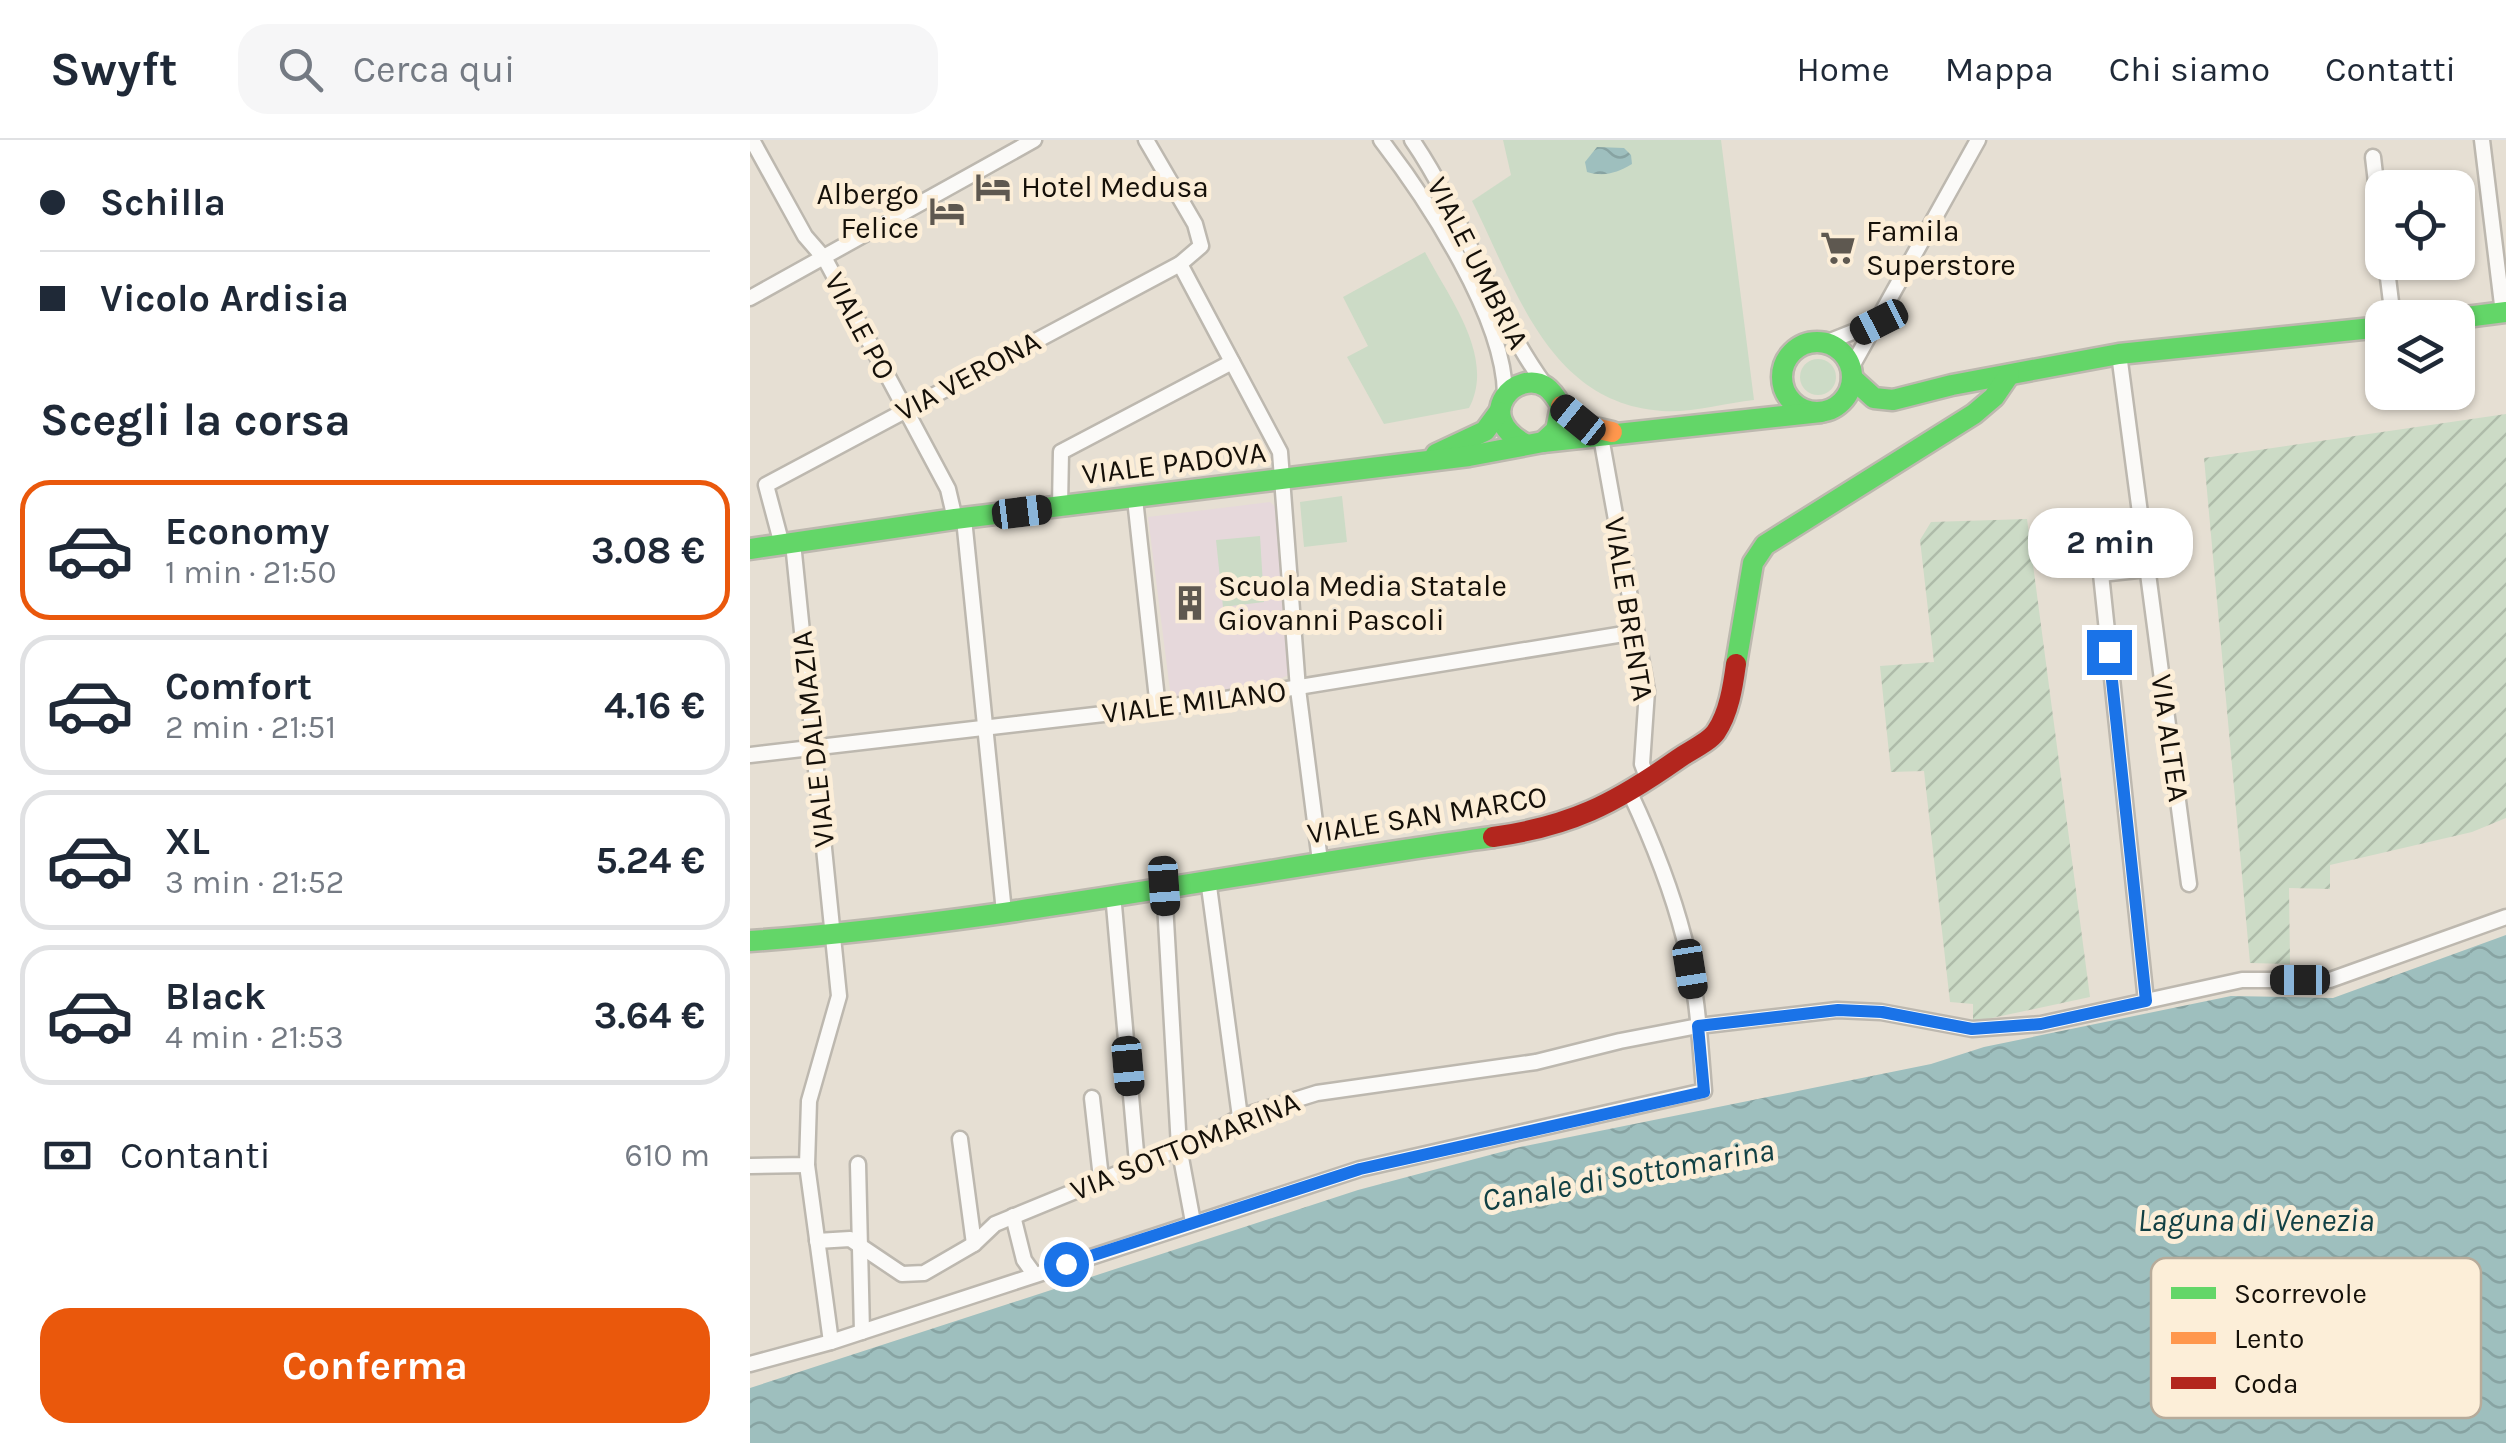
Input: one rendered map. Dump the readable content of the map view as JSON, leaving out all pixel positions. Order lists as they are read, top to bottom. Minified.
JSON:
{"streets":{"street":["VIALE UMBRIA","VIALE PO","VIA VERONA","VIALE PADOVA","VIALE BRENTA","VIALE MILANO","VIA ALTEA","VIALE DALMAZIA","VIALE SAN MARCO","VIA SOTTOMARINA"]},"crossings":[["VIALE UMBRIA","VIALE PADOVA"],["VIALE PO","VIA VERONA"],["VIALE PO","VIALE PADOVA"],["VIALE PO","VIALE MILANO"],["VIALE PO","VIALE SAN MARCO"],["VIA VERONA","VIALE PADOVA"],["VIA VERONA","VIALE DALMAZIA"],["VIALE PADOVA","VIALE BRENTA"],["VIALE PADOVA","VIALE DALMAZIA"],["VIALE BRENTA","VIALE MILANO"],["VIALE BRENTA","VIALE SAN MARCO"],["VIALE MILANO","VIALE DALMAZIA"],["VIALE DALMAZIA","VIALE SAN MARCO"]],"water":["Canale di Sottomarina","Laguna di Venezia"],"places":{"hotel":["Hotel Medusa","Albergo Felice"],"supermarket":["Famila Superstore"],"building":["Scuola Media Statale Giovanni Pascoli"]},"legend":["Scorrevole","Lento","Coda"],"page":{"header":"Swyft","search":"Cerca qui","nav":["Home","Mappa","Chi siamo","Contatti"],"banner":["Schilla","Vicolo Ardisia"],"heading":"Scegli la corsa","list":[{"name":"Economy","note":"1 min · 21:50","value":"3.08 €"},{"name":"Comfort","note":"2 min · 21:51","value":"4.16 €"},{"name":"XL","note":"3 min · 21:52","value":"5.24 €"},{"name":"Black","note":"4 min · 21:53","value":"3.64 €"}],"bubble":"2 min","pay":["Contanti","610 m"],"buttons":"Conferma"}}
